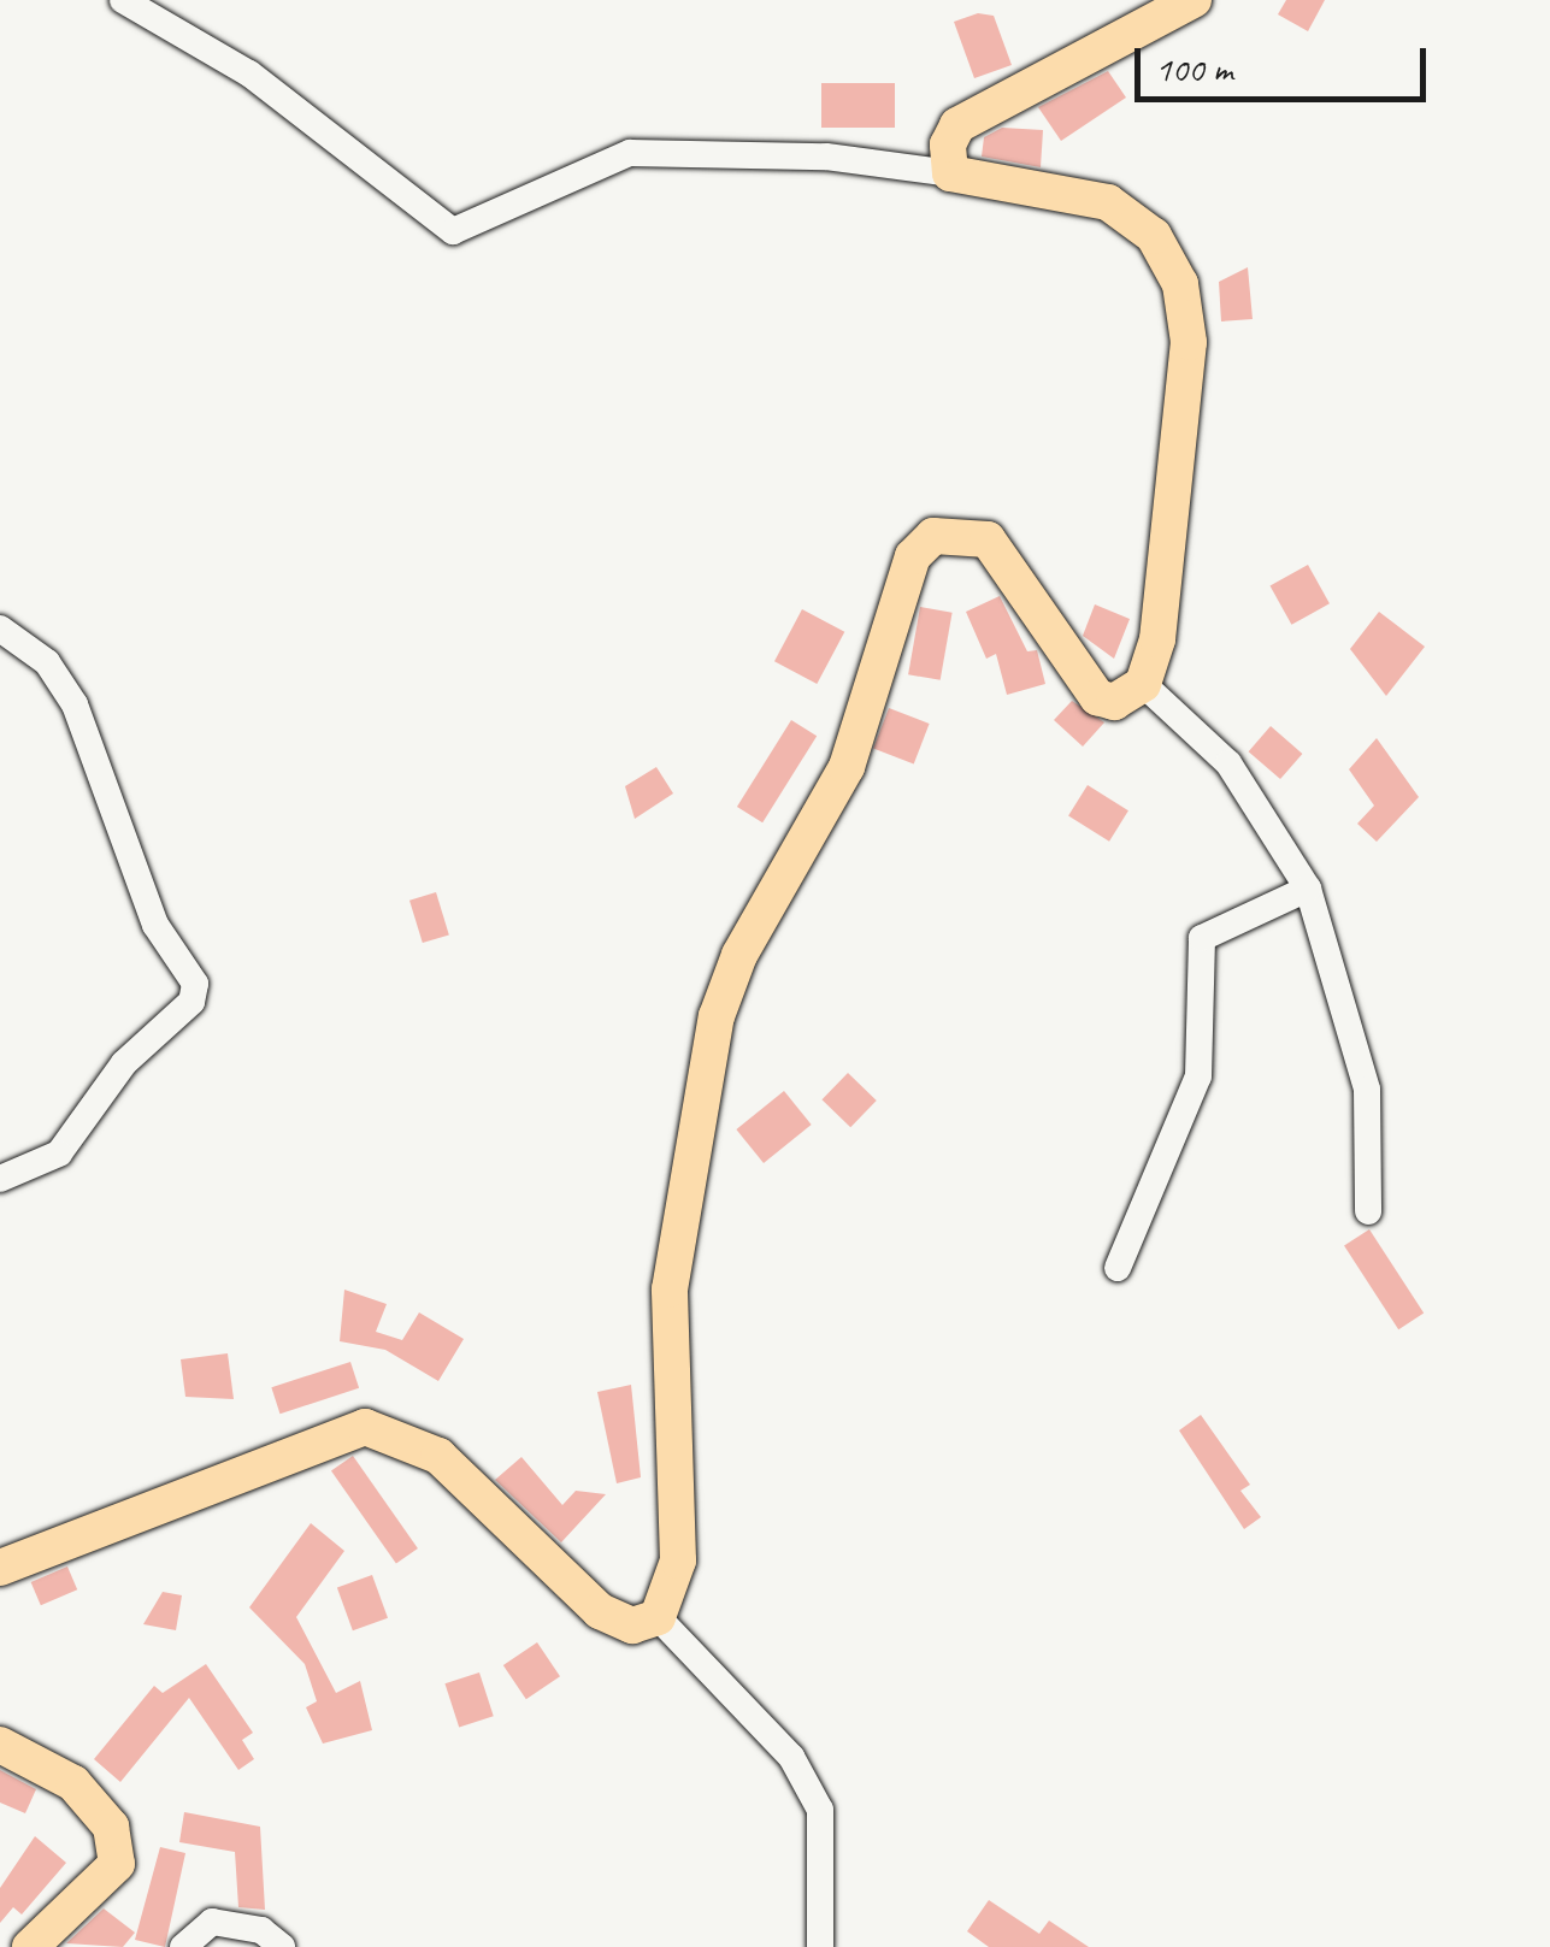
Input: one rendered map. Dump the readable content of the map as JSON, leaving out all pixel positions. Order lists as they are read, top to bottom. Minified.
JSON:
{"scale_bar":"100 m"}
